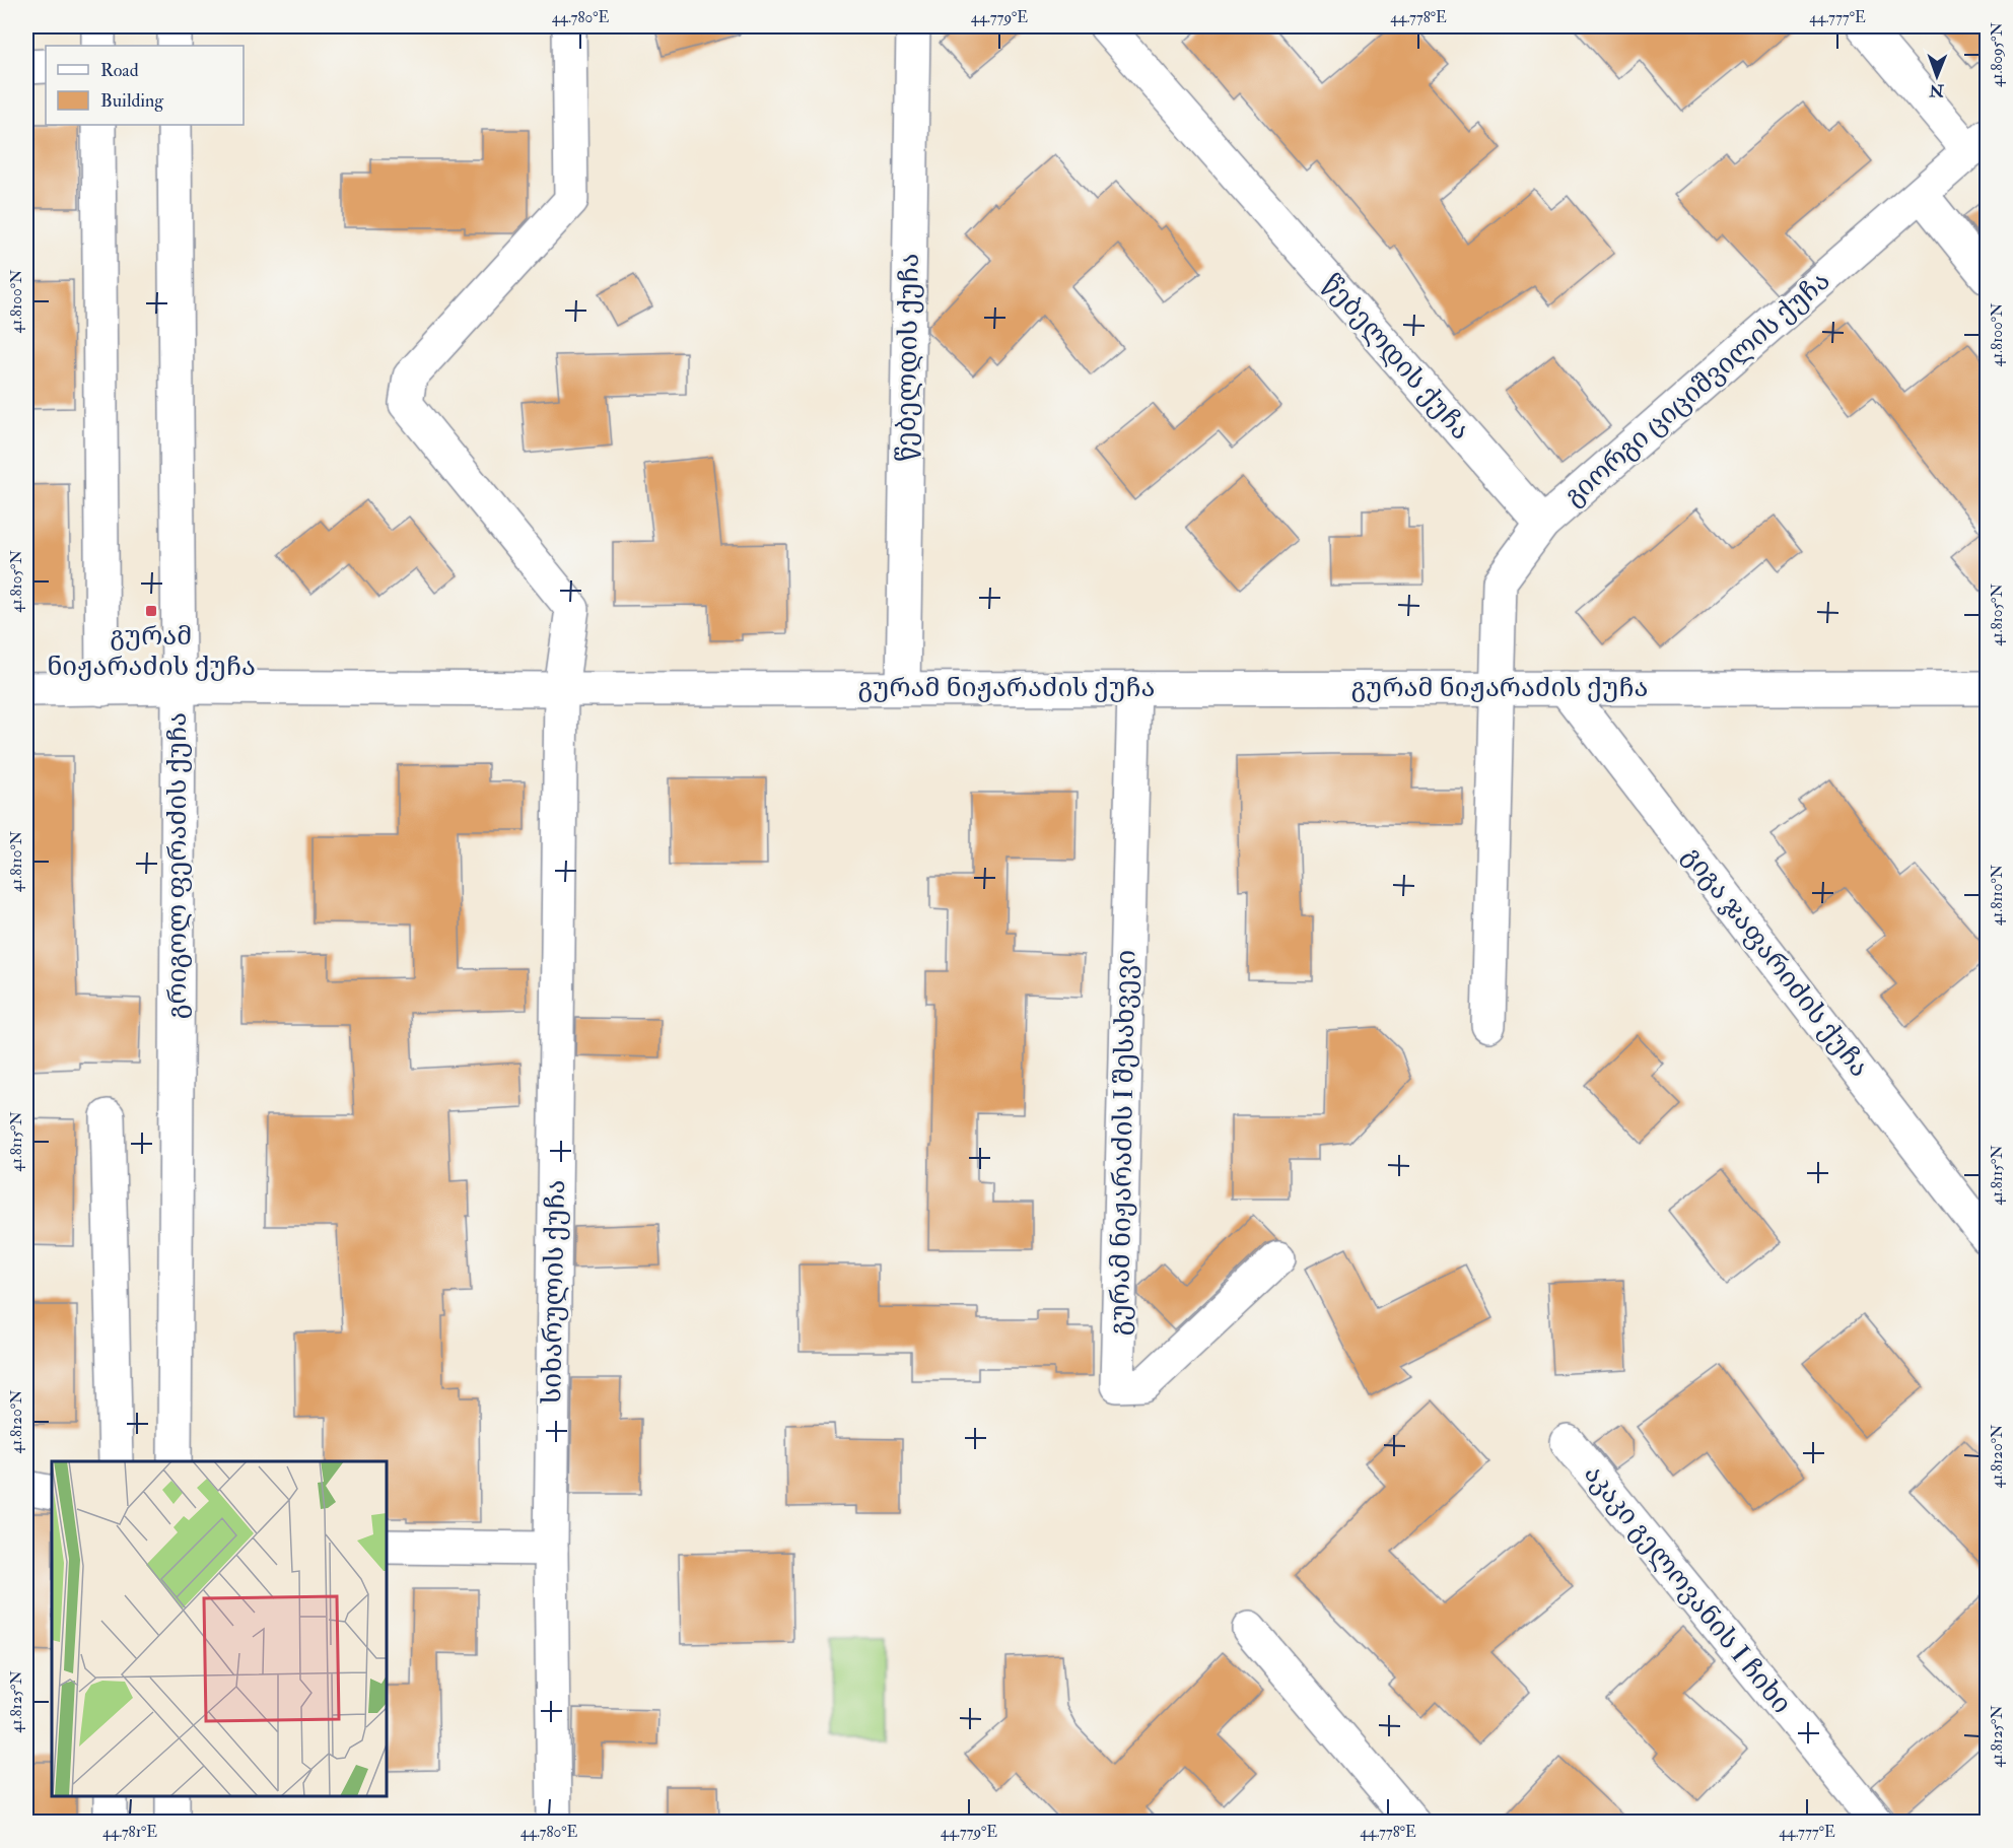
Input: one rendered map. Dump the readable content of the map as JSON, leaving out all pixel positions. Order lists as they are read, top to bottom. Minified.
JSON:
{"streets":{"street":["წებელდის ქუჩა","გიორგი ციციშვილის ქუჩა","გურამ ნიჟარაძის ქუჩა","გრიგოლ ფერაძის ქუჩა","გიგა ჯაფარიძის ქუჩა","გურამ ნიჟარაძის I შესახვევი","სიხარულის ქუჩა","აკაკი გელოვანის I ჩიხი"]},"crossings":[["წებელდის ქუჩა","გიორგი ციციშვილის ქუჩა"],["წებელდის ქუჩა","გურამ ნიჟარაძის ქუჩა"],["გიორგი ციციშვილის ქუჩა","გურამ ნიჟარაძის ქუჩა"],["გურამ ნიჟარაძის ქუჩა","გრიგოლ ფერაძის ქუჩა"],["გურამ ნიჟარაძის ქუჩა","გიგა ჯაფარიძის ქუჩა"],["გურამ ნიჟარაძის ქუჩა","გურამ ნიჟარაძის I შესახვევი"],["გურამ ნიჟარაძის ქუჩა","სიხარულის ქუჩა"]],"places":{"transit":["გურამ ნიჟარაძის ქუჩა"]},"legend":["Road","Building"],"north":"bottom","coordinates":["44.780°E","44.779°E","44.778°E","44.777°E","41.8095°N","41.8100°N","41.8105°N","41.8110°N","41.8115°N","41.8120°N","41.8125°N","44.781°E"]}
